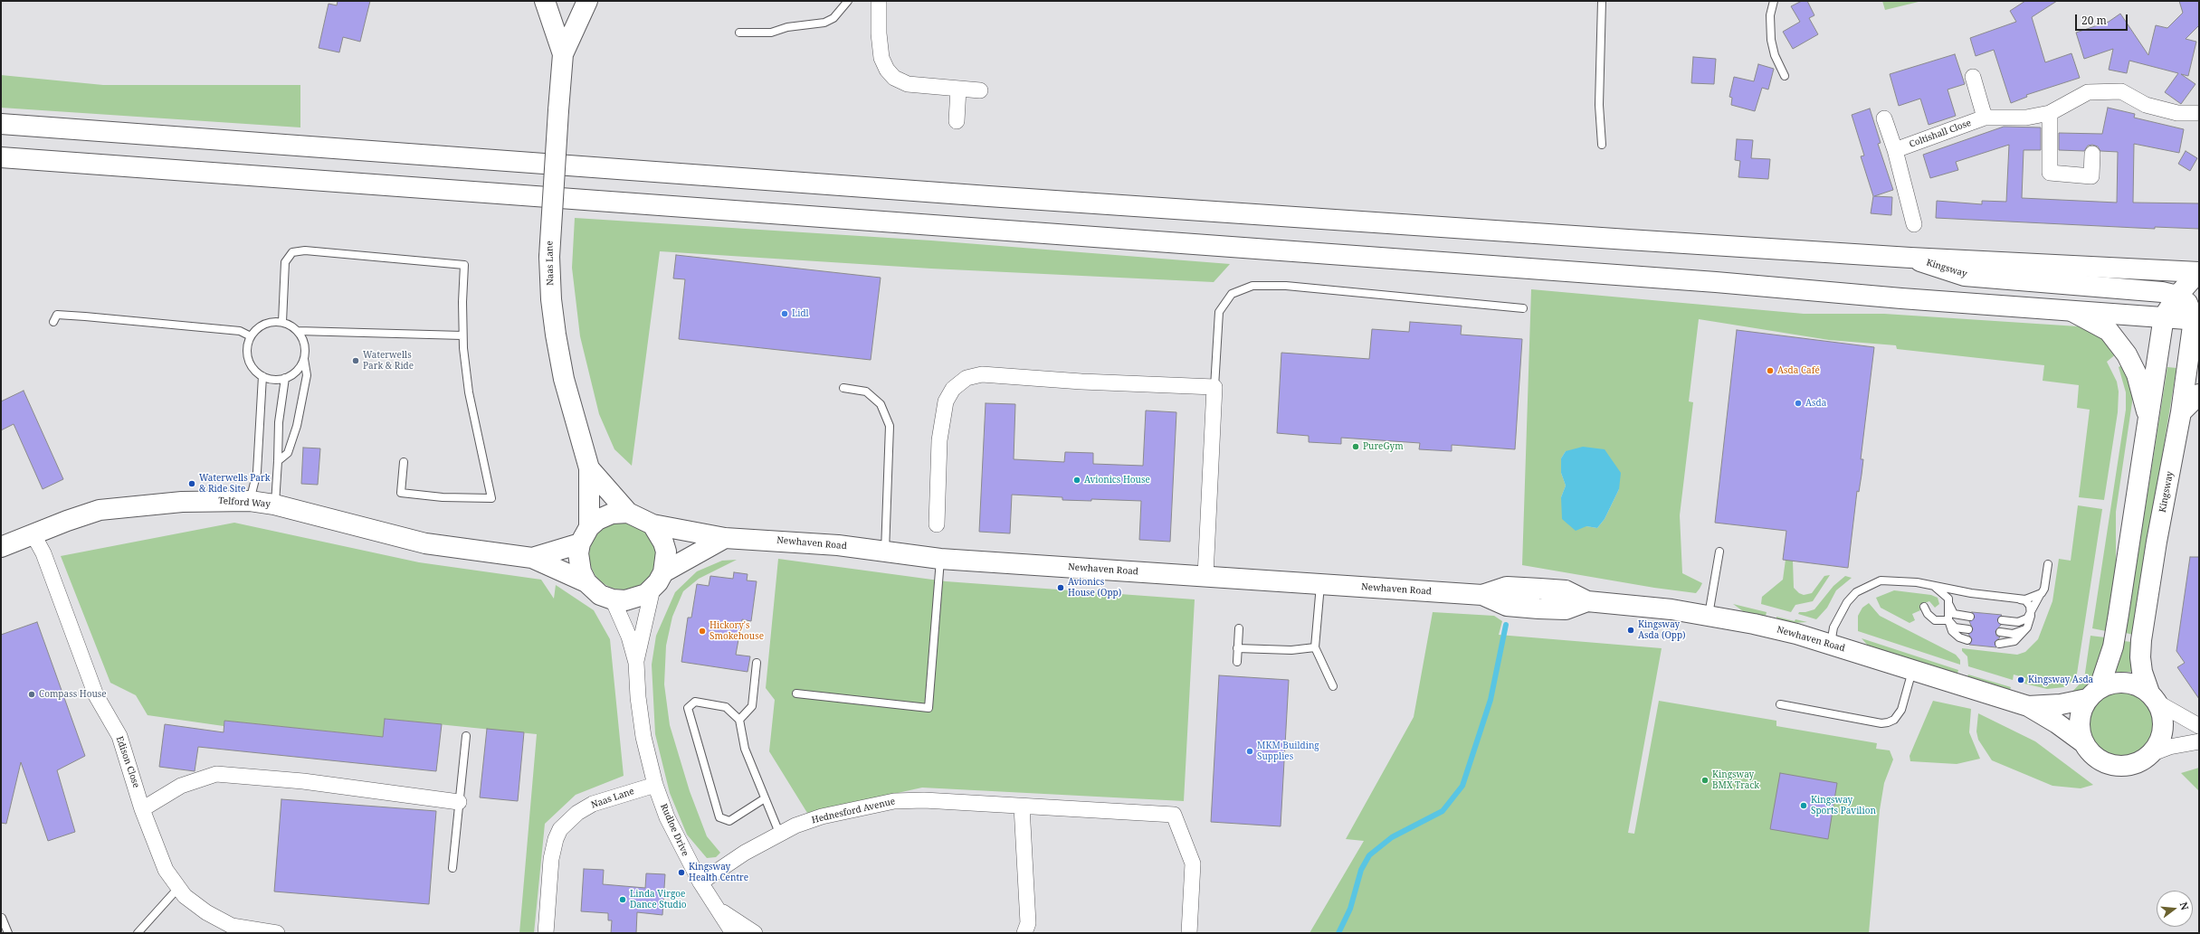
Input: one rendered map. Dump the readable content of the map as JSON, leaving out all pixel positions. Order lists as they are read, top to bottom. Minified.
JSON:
{"streets":{"main road":["Naas Lane","Kingsway","Telford Way","Newhaven Road"],"street":["Coltishall Close","Edison Close","Hednesford Avenue","Rudloe Drive"]},"crossings":[["Naas Lane","Telford Way"],["Naas Lane","Newhaven Road"],["Naas Lane","Rudloe Drive"],["Kingsway","Newhaven Road"],["Telford Way","Newhaven Road"],["Telford Way","Edison Close"],["Hednesford Avenue","Rudloe Drive"]],"places":["Lidl","Waterwells Park & Ride","Asda Café","Asda","PureGym","Avionics House","Waterwells Park & Ride Site","Avionics House (Opp)","Kingsway Asda (Opp)","Hickory's Smokehouse","Kingsway Asda","Compass House","MKM Building Supplies","Kingsway BMX Track","Kingsway Sports Pavilion","Kingsway Health Centre","Linda Virgoe Dance Studio"],"scale_bar":"20 m","north":"right"}
